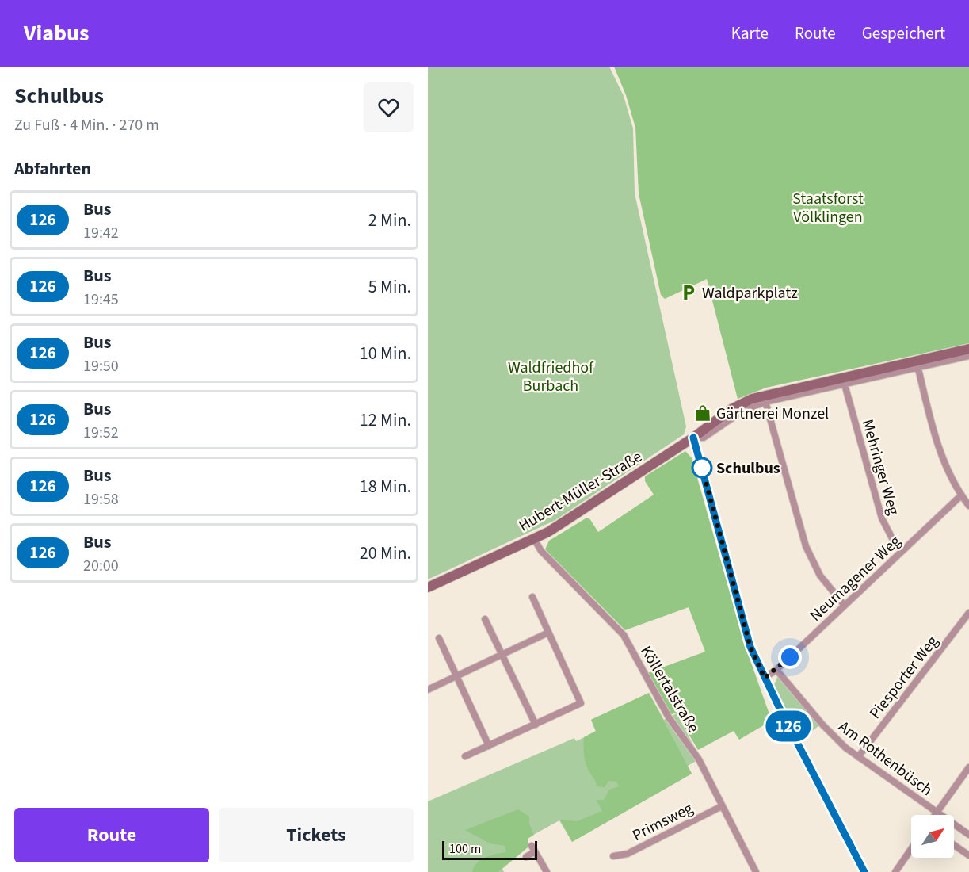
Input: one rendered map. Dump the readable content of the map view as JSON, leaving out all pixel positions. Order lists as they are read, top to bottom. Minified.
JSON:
{"streets":{"main road":["Hubert-Müller-Straße"],"street":["Mehringer Weg","Neumagener Weg","Piesporter Weg","Köllertalstraße","Am Rothenbüsch","Primsweg"]},"crossings":[["Mehringer Weg","Hubert-Müller-Straße"],["Mehringer Weg","Neumagener Weg"],["Hubert-Müller-Straße","Köllertalstraße"],["Neumagener Weg","Am Rothenbüsch"],["Piesporter Weg","Am Rothenbüsch"],["Köllertalstraße","Primsweg"]],"parks":["Staatsforst Völklingen","Waldfriedhof Burbach"],"places":{"parking":["Waldparkplatz"],"shop":["Gärtnerei Monzel"],"other":["Schulbus"]},"lines":["bus line 126"],"scale_bar":"100 m","north":"top right","page":{"header":"Viabus","nav":["Karte","Route","Gespeichert"],"heading":[["Schulbus","Zu Fuß · 4 Min. · 270 m"],"Abfahrten"],"on_map":"126","list":[{"mark":"126","name":"Bus","note":"19:42","value":"2 Min."},{"mark":"126","name":"Bus","note":"19:45","value":"5 Min."},{"mark":"126","name":"Bus","note":"19:50","value":"10 Min."},{"mark":"126","name":"Bus","note":"19:52","value":"12 Min."},{"mark":"126","name":"Bus","note":"19:58","value":"18 Min."},{"mark":"126","name":"Bus","note":"20:00","value":"20 Min."}],"buttons":["Route","Tickets"],"scale":"100 m"}}
